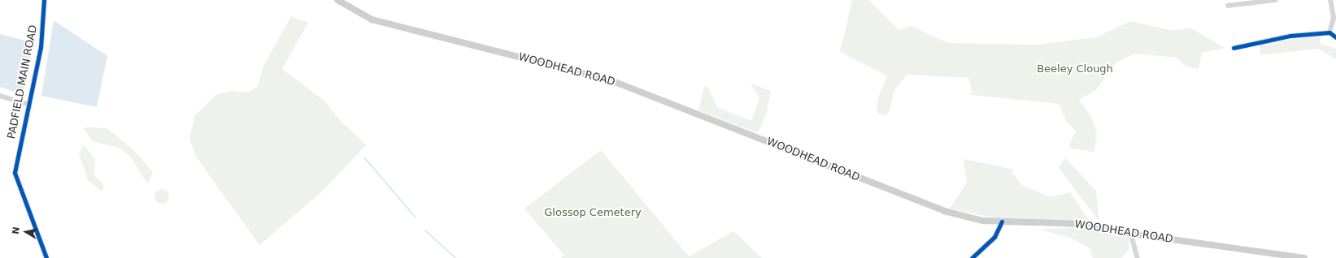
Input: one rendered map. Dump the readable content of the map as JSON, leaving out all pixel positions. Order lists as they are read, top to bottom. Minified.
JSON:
{"streets":{"main road":["WOODHEAD ROAD"],"street":["PADFIELD MAIN ROAD"]},"parks":["Beeley Clough","Glossop Cemetery"],"north":"left"}
